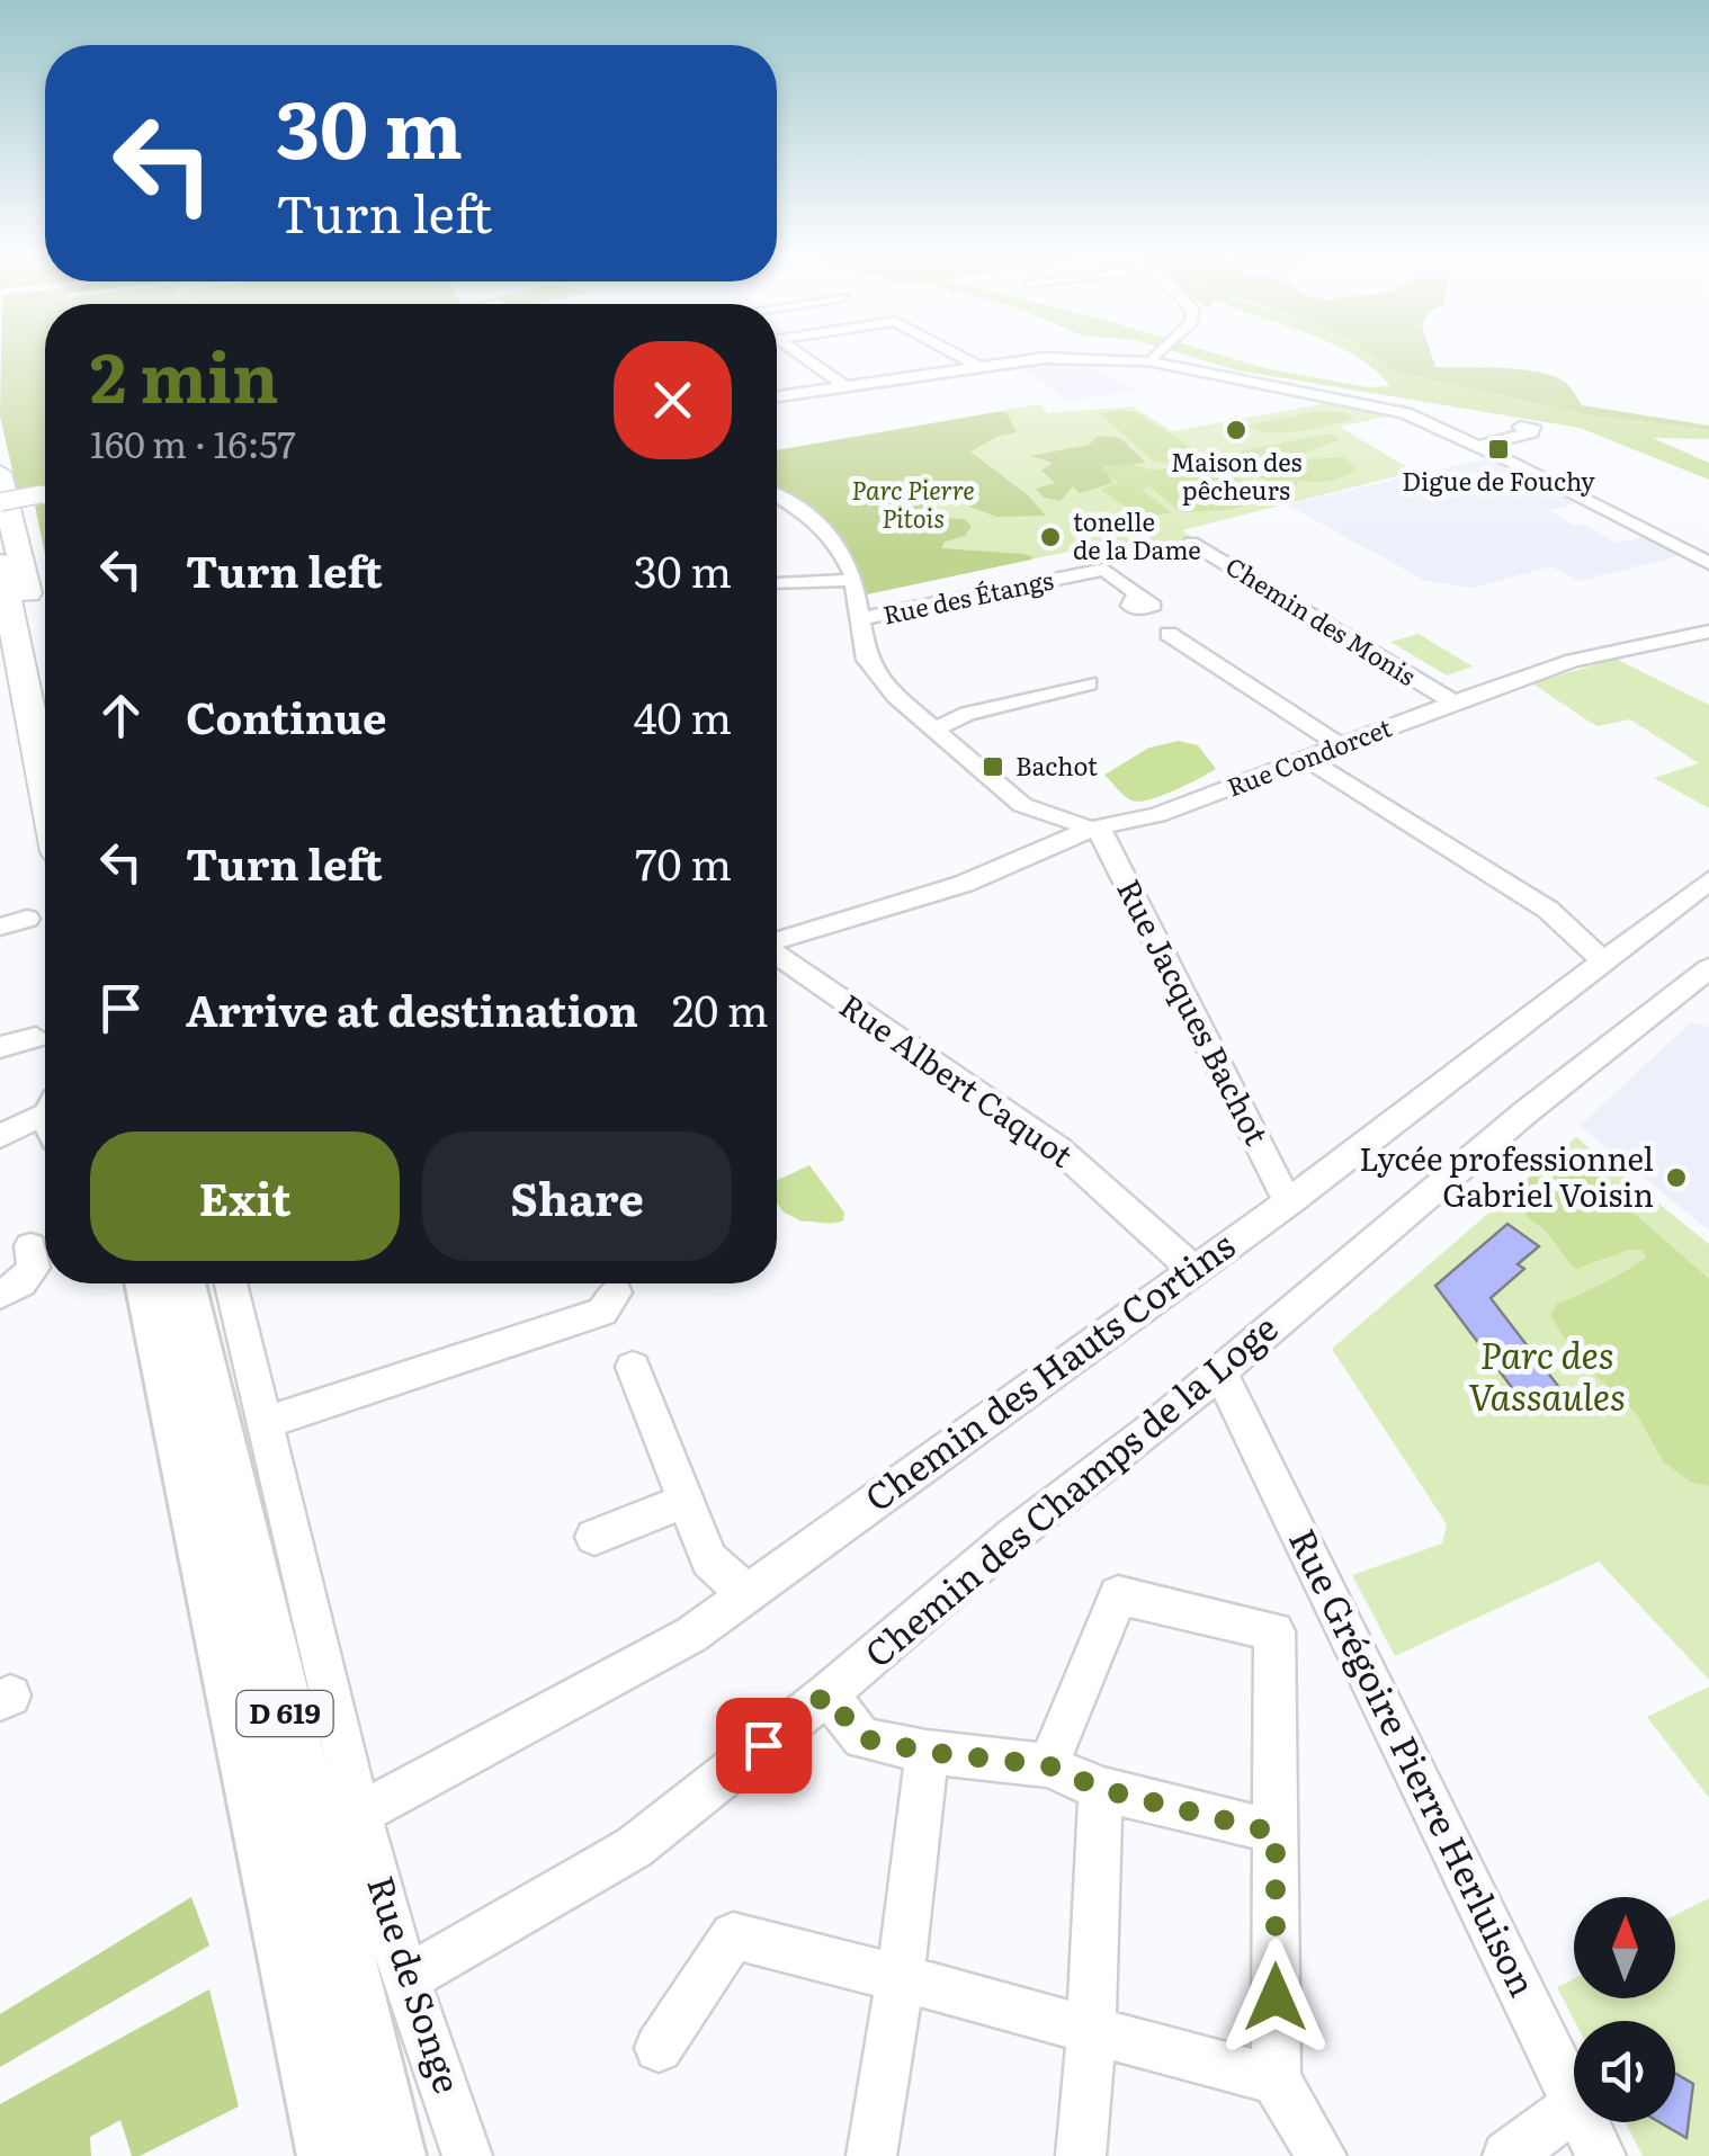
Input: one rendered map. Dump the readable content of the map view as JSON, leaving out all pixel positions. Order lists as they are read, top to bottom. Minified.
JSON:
{"streets":{"main road":["D 619"],"street":["Rue des Étangs","Chemin des Monis","Rue Condorcet","Rue Jacques Bachot","Rue Albert Caquot","Chemin des Hauts Cortins","Chemin des Champs de la Loge","Rue Grégoire Pierre Herluison","Rue de Songe"]},"crossings":[["Chemin des Monis","Rue Condorcet"],["Rue Condorcet","Rue Jacques Bachot"],["Rue Condorcet","Rue Albert Caquot"],["Rue Jacques Bachot","Rue Albert Caquot"],["Rue Jacques Bachot","Chemin des Hauts Cortins"],["Rue Albert Caquot","Chemin des Hauts Cortins"],["Chemin des Hauts Cortins","Rue de Songe"],["Chemin des Champs de la Loge","Rue Grégoire Pierre Herluison"],["Chemin des Champs de la Loge","Rue de Songe"]],"parks":["Parc Pierre Pitois","Parc des Vassaules"],"places":{"other":["Maison des pêcheurs","tonelle de la Dame","Lycée professionnel Gabriel Voisin"],"transit":["Digue de Fouchy","Bachot"]},"north":"top","page":{"turn":["30 m","Turn left"],"heading":["2 min","160 m · 16:57"],"list":[{"name":"Turn left","value":"30 m"},{"name":"Continue","value":"40 m"},{"name":"Turn left","value":"70 m"},{"name":"Arrive at destination","value":"20 m"}],"buttons":["Exit","Share"]}}
